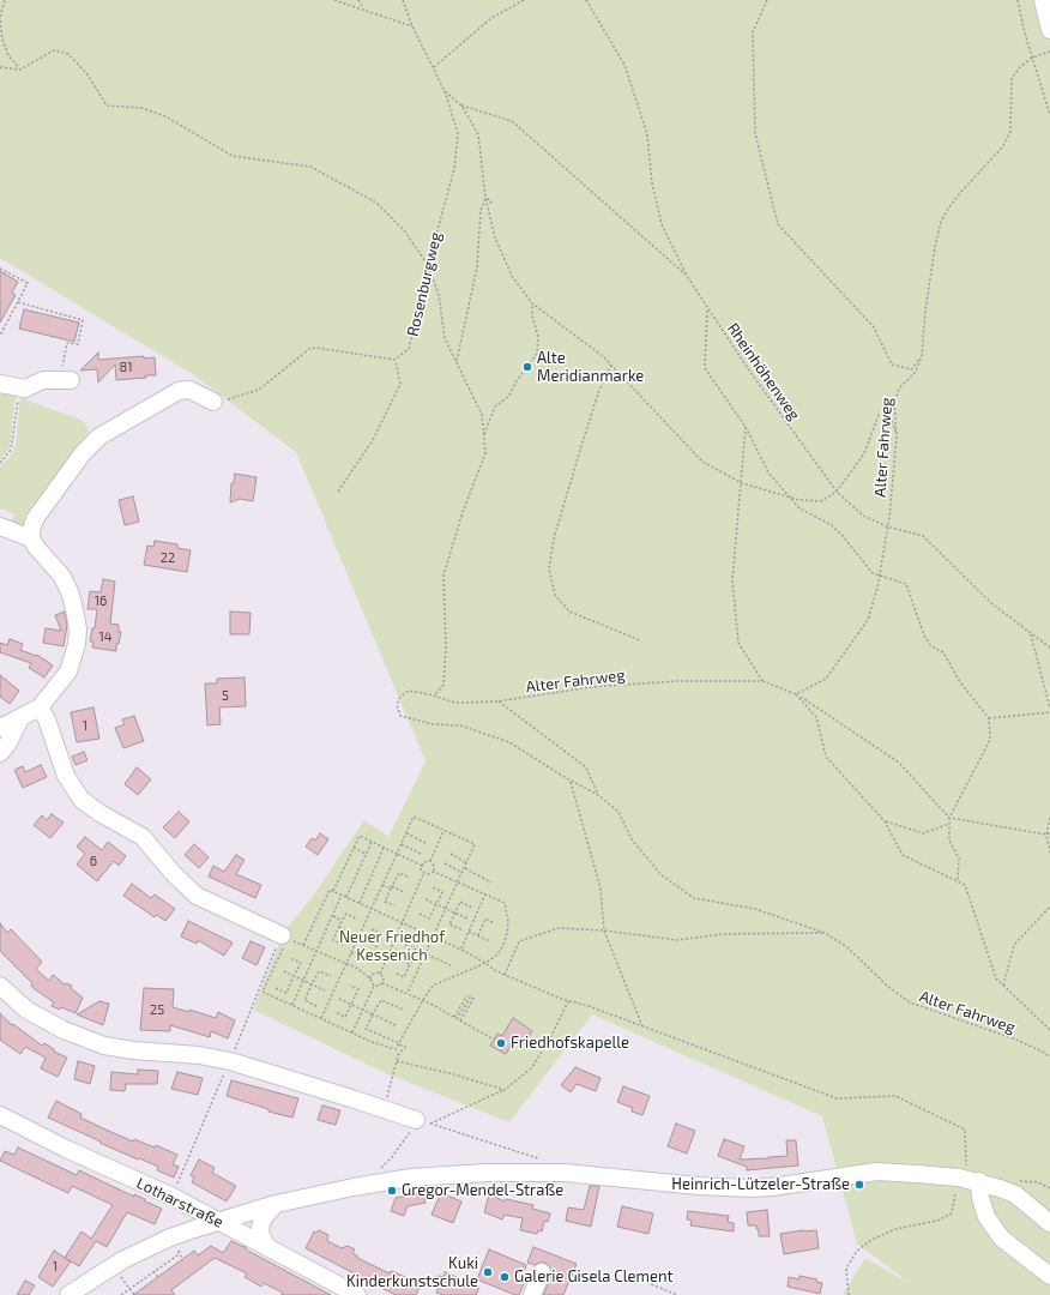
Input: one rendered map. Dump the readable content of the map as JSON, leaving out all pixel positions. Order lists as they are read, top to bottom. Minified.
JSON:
{"streets":{"street":["Lotharstraße"],"path":["Rosenburgweg","Rheinhöhenweg","Alter Fahrweg"]},"crossings":[["Rheinhöhenweg","Alter Fahrweg"]],"parks":["Neuer Friedhof Kessenich"],"places":["Alte Meridianmarke","Friedhofskapelle","Heinrich-Lützeler-Straße","Gregor-Mendel-Straße","Kuki Kinderkunstschule","Galerie Gisela Clement"],"house_numbers":["81","22","16","14","5","1","6","25","1"]}
